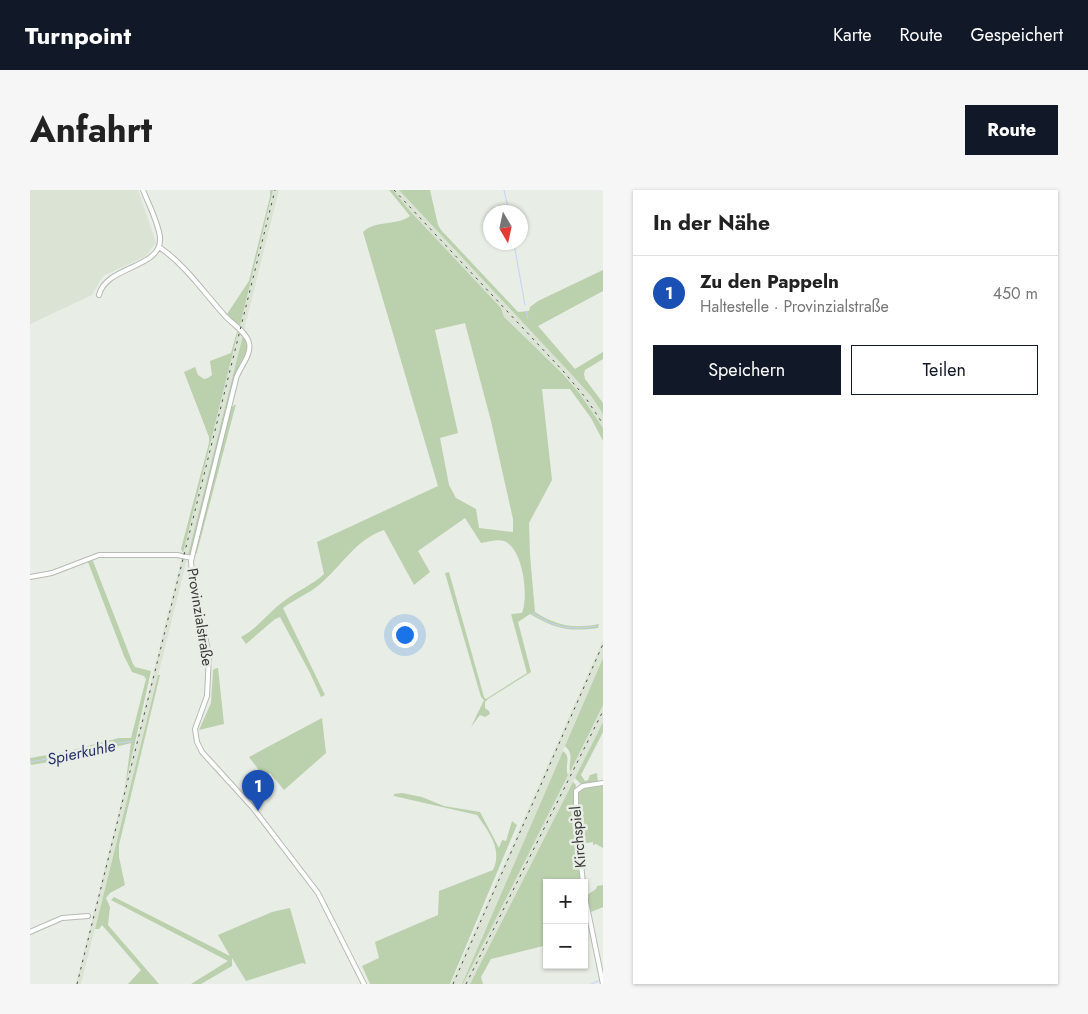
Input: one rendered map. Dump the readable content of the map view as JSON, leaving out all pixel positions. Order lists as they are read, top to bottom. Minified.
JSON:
{"streets":{"street":["Provinzialstraße","Kirchspiel"]},"water":["Spierkuhle"],"north":"bottom","page":{"header":"Turnpoint","nav":["Karte","Route","Gespeichert"],"title":"Anfahrt","buttons":["Route",["Speichern","Teilen"]],"heading":"In der Nähe","list":[{"mark":"1","name":"Zu den Pappeln","note":"Haltestelle · Provinzialstraße","value":"450 m"}],"pins":"1","map_buttons":["+","−"]}}
